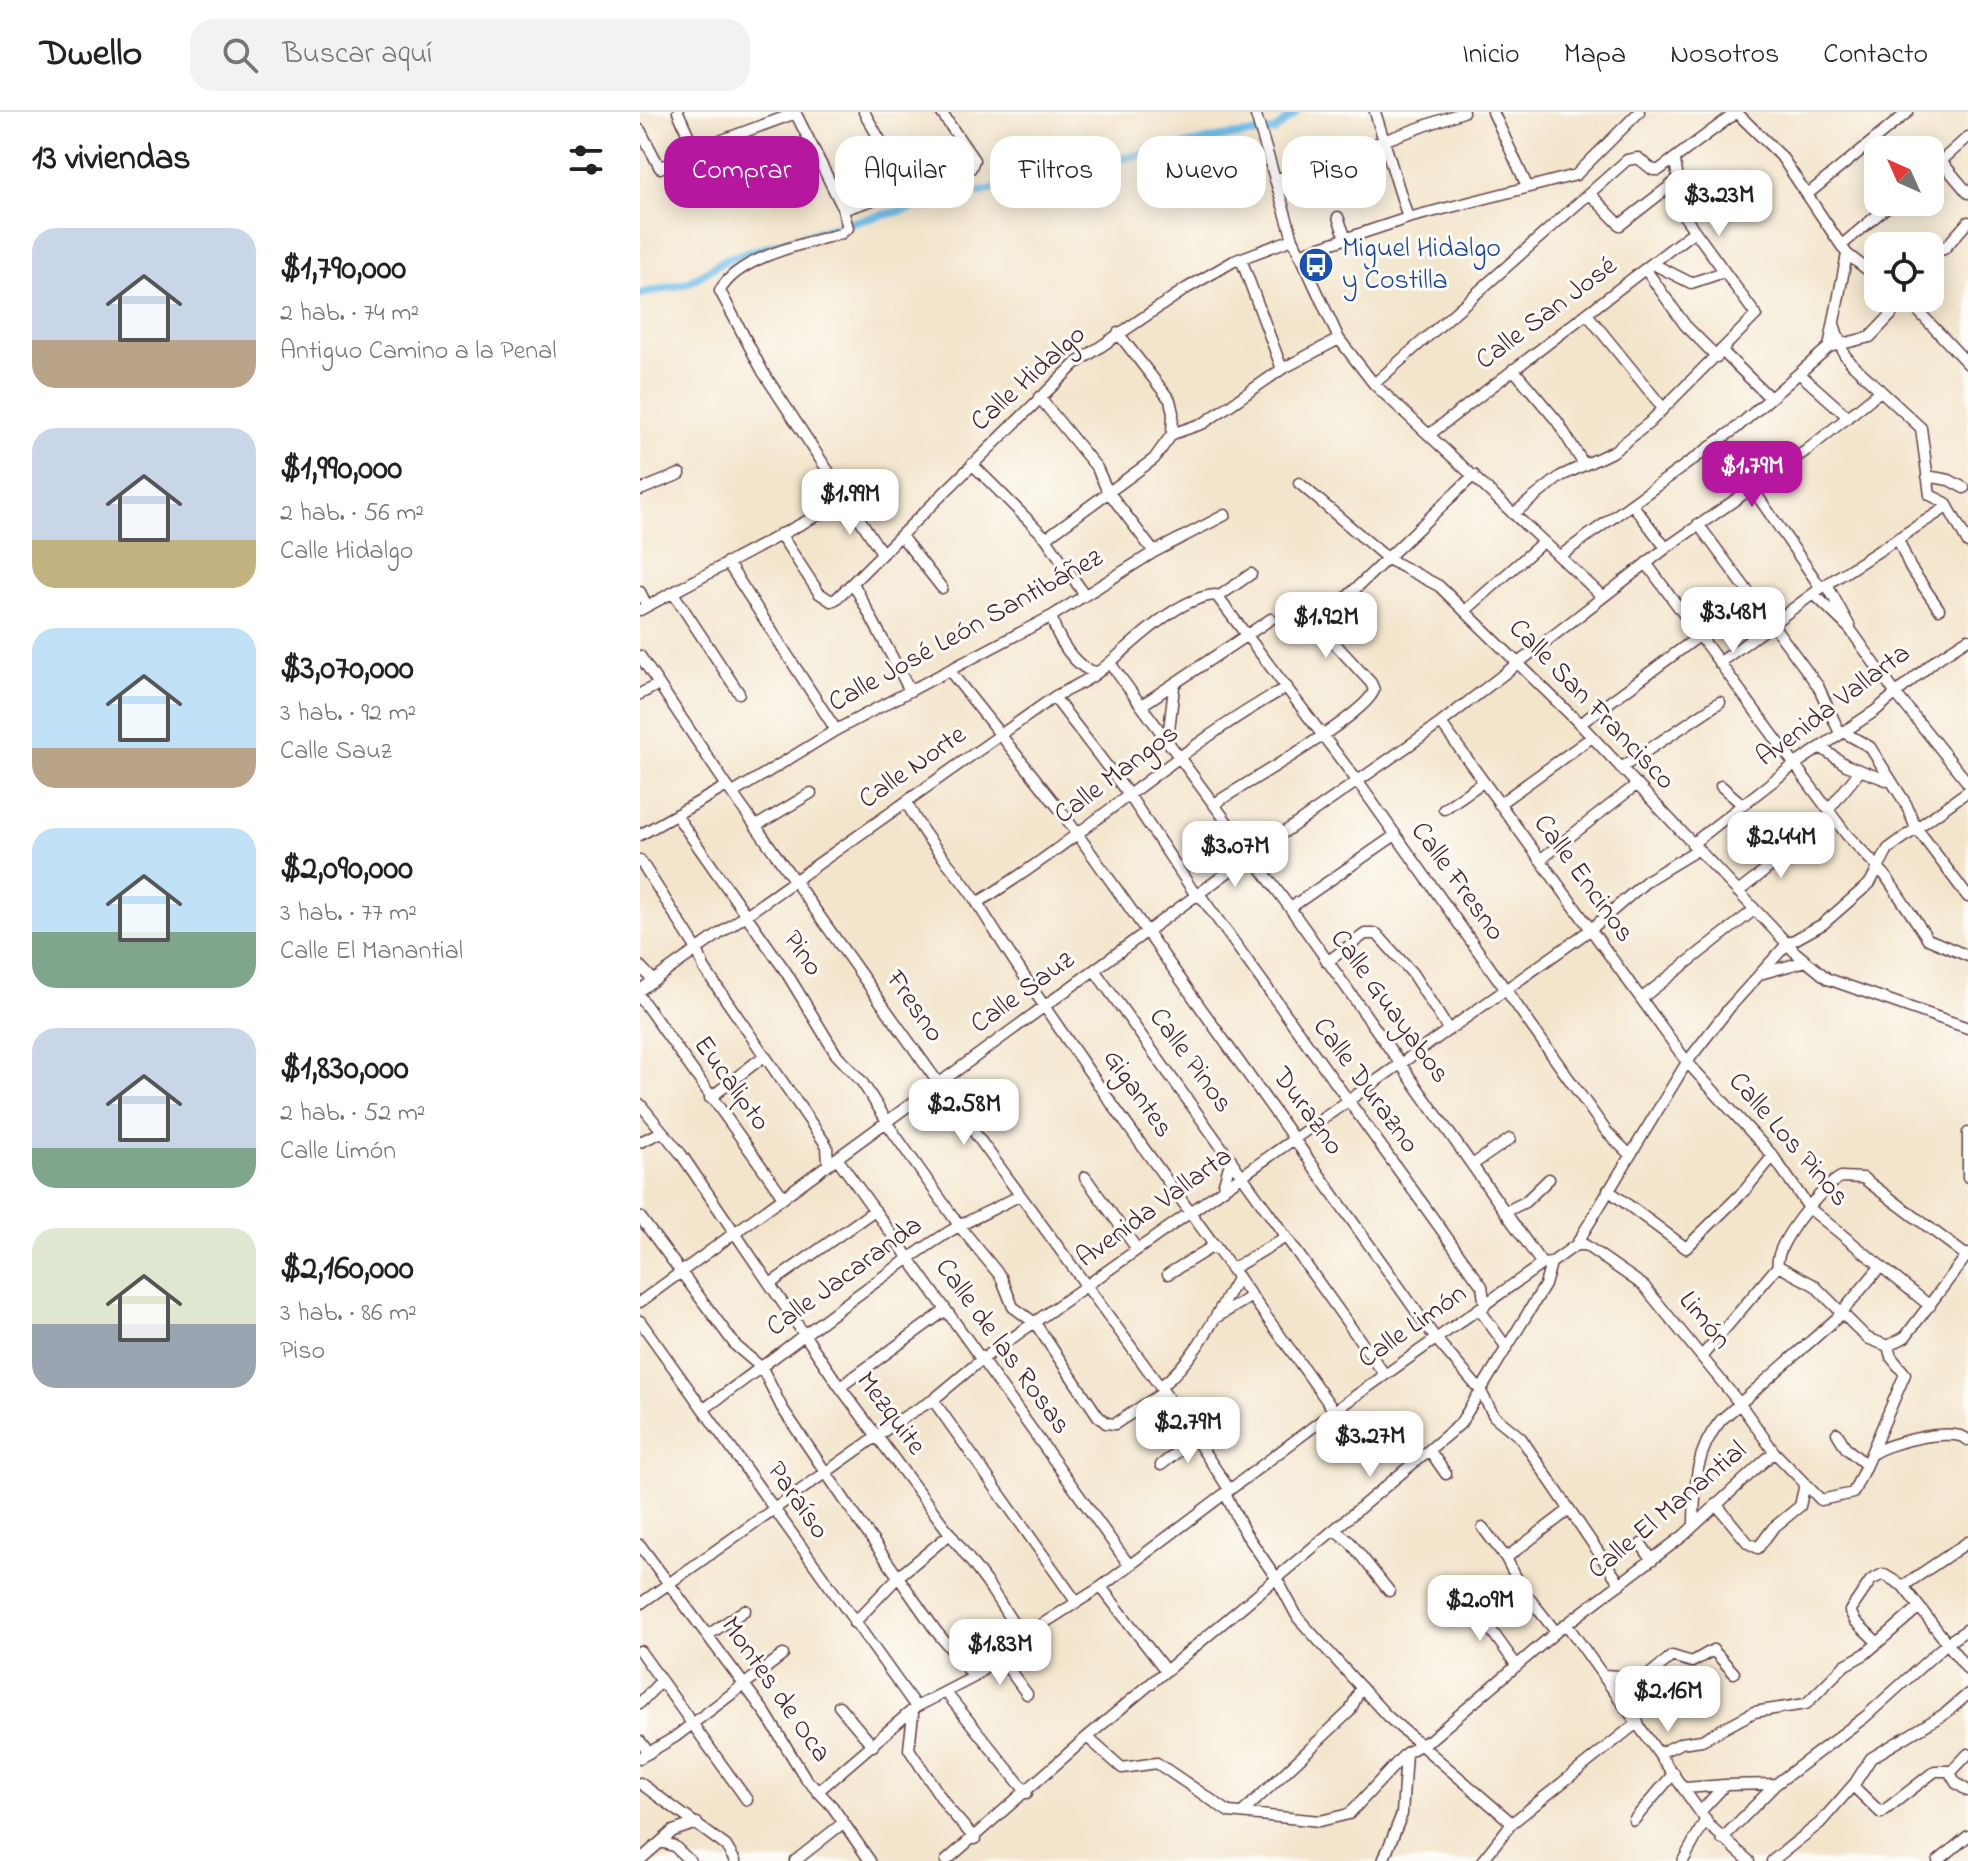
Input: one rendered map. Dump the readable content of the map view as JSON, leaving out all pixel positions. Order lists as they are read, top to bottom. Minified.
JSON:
{"streets":{"street":["Calle San José","Calle Hidalgo","Calle José León Santibáñez","Calle San Francisco","Avenida Vallarta","Calle Norte","Calle Mangos","Calle Encinos","Calle Fresno","Pino","Calle Sauz","Fresno","Calle Guayabos","Calle Pinos","Eucalipto","Calle Durazno","Gigantes","Durazno","Calle Los Pinos","Calle Jacaranda","Limón","Calle Limón","Calle de las Rosas","Mezquite","Paraíso","Calle El Manantial","Montes de Oca"]},"crossings":[["Calle José León Santibáñez","Pino"],["Calle José León Santibáñez","Fresno"],["Calle José León Santibáñez","Durazno"],["Calle San Francisco","Avenida Vallarta"],["Calle San Francisco","Calle Sauz"],["Avenida Vallarta","Calle Encinos"],["Avenida Vallarta","Calle Fresno"],["Avenida Vallarta","Pino"],["Avenida Vallarta","Fresno"],["Avenida Vallarta","Calle Guayabos"],["Avenida Vallarta","Calle Pinos"],["Avenida Vallarta","Calle Durazno"],["Avenida Vallarta","Gigantes"],["Avenida Vallarta","Durazno"],["Avenida Vallarta","Calle de las Rosas"],["Avenida Vallarta","Mezquite"],["Avenida Vallarta","Paraíso"],["Avenida Vallarta","Montes de Oca"],["Calle Norte","Calle Fresno"],["Calle Norte","Pino"],["Calle Norte","Fresno"],["Calle Norte","Calle Guayabos"],["Calle Norte","Calle Durazno"],["Calle Norte","Gigantes"],["Calle Norte","Durazno"],["Calle Mangos","Calle Fresno"],["Calle Mangos","Calle Guayabos"],["Calle Mangos","Calle Durazno"],["Calle Mangos","Gigantes"],["Calle Mangos","Durazno"],["Calle Encinos","Calle Sauz"],["Calle Encinos","Calle Los Pinos"],["Calle Fresno","Calle Sauz"],["Pino","Calle Sauz"],["Pino","Fresno"],["Pino","Calle Jacaranda"],["Calle Sauz","Fresno"],["Calle Sauz","Calle Guayabos"],["Calle Sauz","Calle Pinos"],["Calle Sauz","Eucalipto"],["Calle Sauz","Calle Durazno"],["Calle Sauz","Gigantes"],["Calle Sauz","Durazno"],["Calle Sauz","Calle de las Rosas"],["Calle Sauz","Mezquite"],["Fresno","Calle Jacaranda"],["Fresno","Calle Limón"],["Fresno","Calle El Manantial"],["Calle Guayabos","Calle Limón"],["Calle Pinos","Calle Limón"],["Calle Durazno","Calle Limón"],["Gigantes","Calle Limón"],["Durazno","Calle Limón"],["Durazno","Calle El Manantial"],["Calle Jacaranda","Calle de las Rosas"],["Calle Jacaranda","Mezquite"],["Calle Jacaranda","Paraíso"],["Limón","Calle Limón"],["Limón","Calle El Manantial"],["Calle Limón","Calle de las Rosas"],["Calle Limón","Mezquite"],["Calle Limón","Paraíso"],["Calle Limón","Montes de Oca"]],"places":{"bus stop":["Miguel Hidalgo y Costilla"]},"north":"top left","page":{"header":"Dwello","search":"Buscar aquí","nav":["Inicio","Mapa","Nosotros","Contacto"],"heading":"13 viviendas","chip":["Comprar","Alquilar","Filtros","Nuevo","Piso"],"price":["$3.23M","$1.79M","$1.99M","$3.48M","$1.92M","$2.44M","$3.07M","$2.58M","$2.79M","$3.27M","$2.09M","$1.83M","$2.16M"],"list":[{"name":"$1,790,000","note":"2 hab. · 74 m² · Antiguo Camino a la Penal"},{"name":"$1,990,000","note":"2 hab. · 56 m² · Calle Hidalgo"},{"name":"$3,070,000","note":"3 hab. · 92 m² · Calle Sauz"},{"name":"$2,090,000","note":"3 hab. · 77 m² · Calle El Manantial"},{"name":"$1,830,000","note":"2 hab. · 52 m² · Calle Limón"},{"name":"$2,160,000","note":"3 hab. · 86 m² · Piso"}]}}
